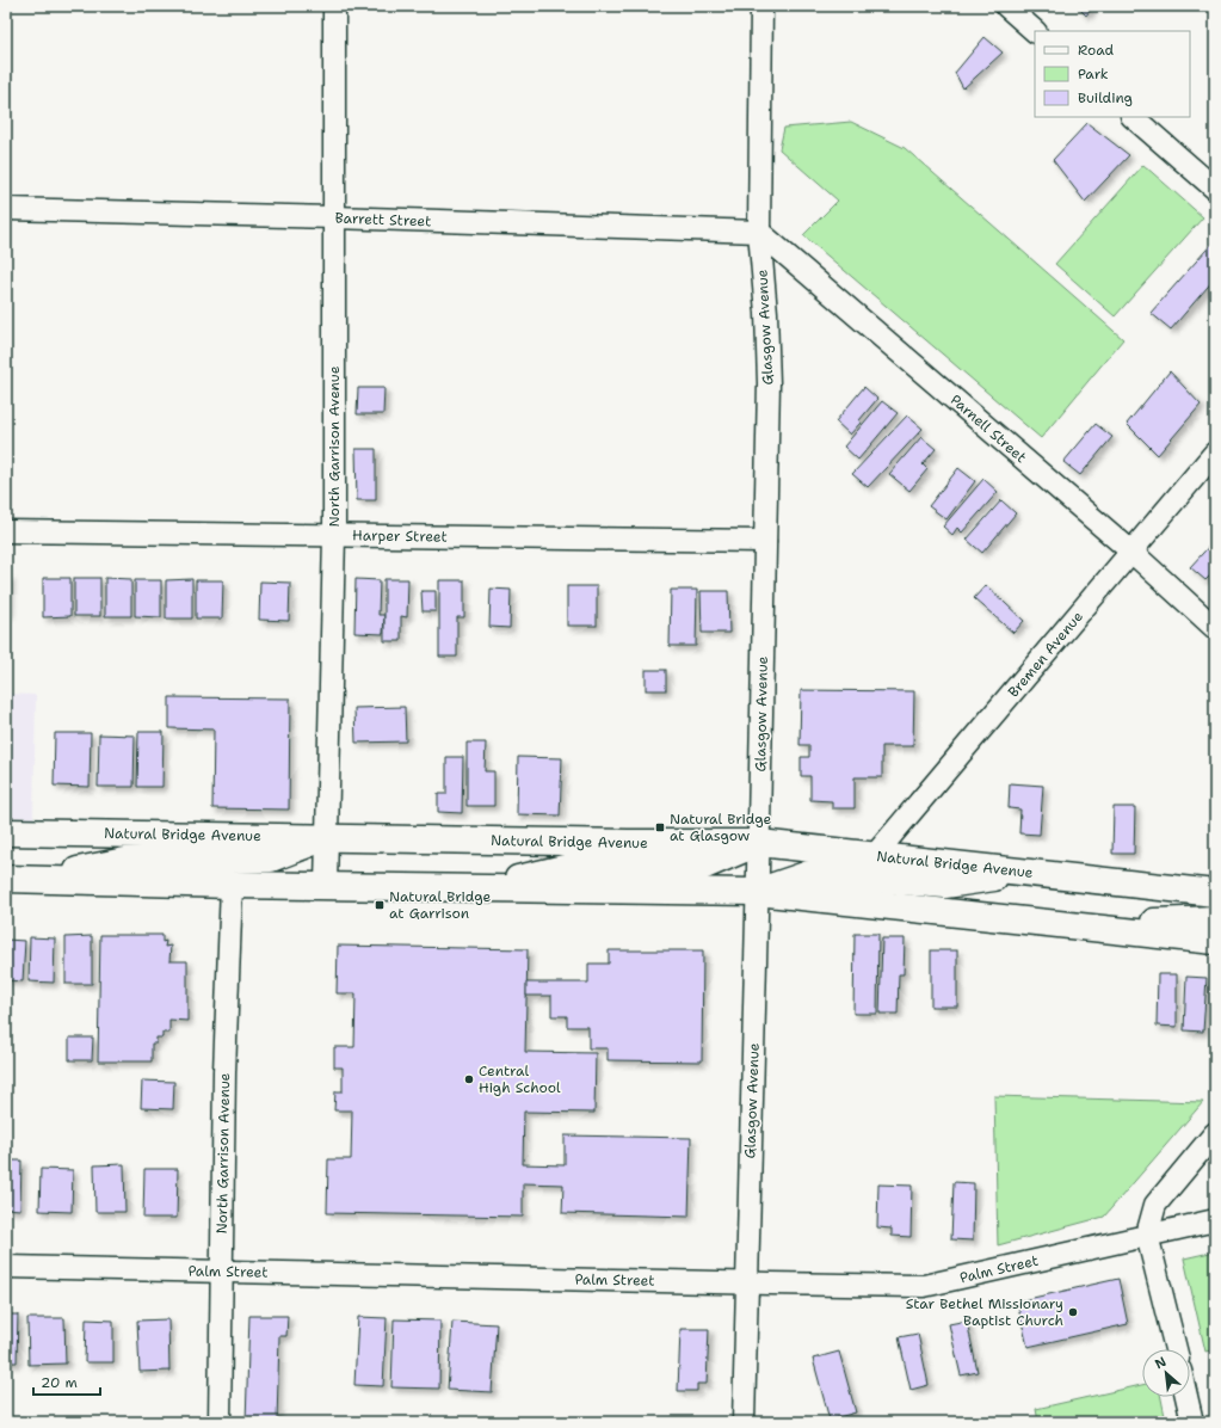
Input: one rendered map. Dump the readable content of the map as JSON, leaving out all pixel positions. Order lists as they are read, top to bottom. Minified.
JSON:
{"streets":{"main road":["Natural Bridge Avenue"],"street":["Barrett Street","Glasgow Avenue","Parnell Street","North Garrison Avenue","Harper Street","Bremen Avenue","Palm Street"]},"crossings":[["Barrett Street","Glasgow Avenue"],["Barrett Street","Parnell Street"],["Barrett Street","North Garrison Avenue"],["Glasgow Avenue","Parnell Street"],["Glasgow Avenue","Harper Street"],["Glasgow Avenue","Natural Bridge Avenue"],["Glasgow Avenue","Palm Street"],["Parnell Street","Bremen Avenue"],["North Garrison Avenue","Harper Street"],["North Garrison Avenue","Natural Bridge Avenue"],["North Garrison Avenue","Palm Street"],["Bremen Avenue","Natural Bridge Avenue"]],"places":{"transit":["Natural Bridge at Glasgow","Natural Bridge at Garrison"],"other":["Central High School","Star Bethel Missionary Baptist Church"]},"legend":["Road","Park","Building"],"scale_bar":"20 m","north":"top left"}
